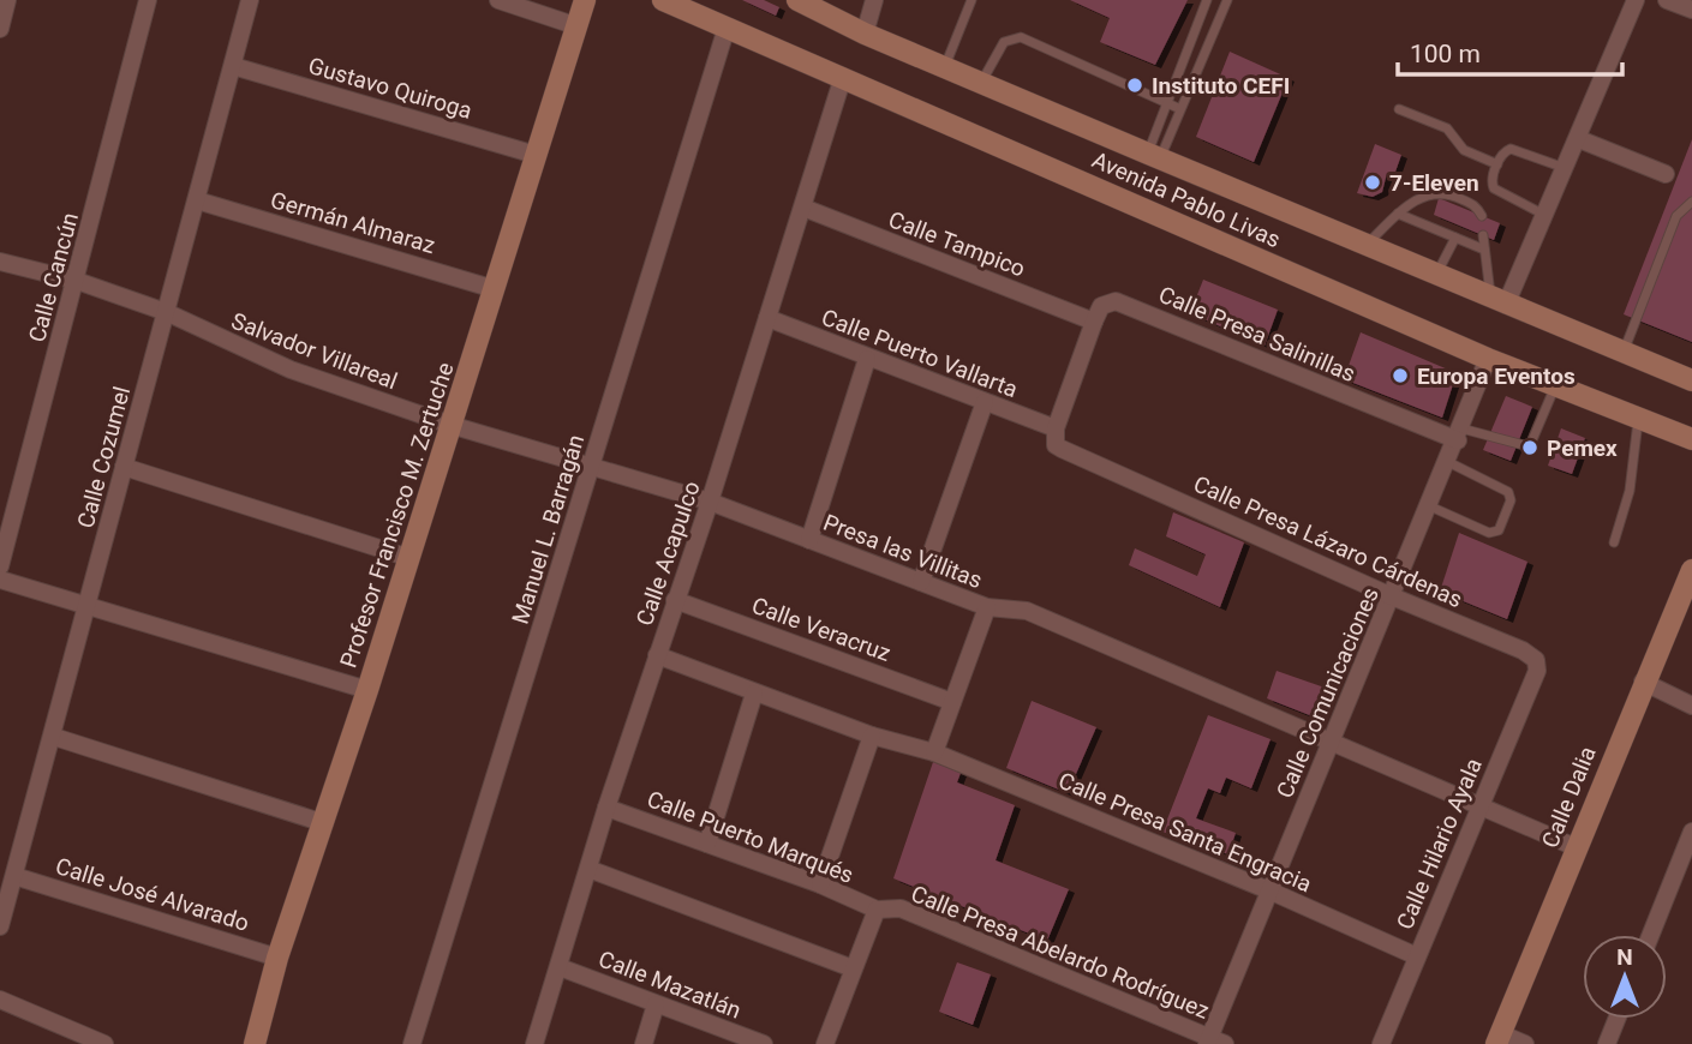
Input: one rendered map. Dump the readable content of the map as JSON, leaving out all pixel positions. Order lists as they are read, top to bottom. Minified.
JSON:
{"streets":{"main road":["Avenida Pablo Livas","Profesor Francisco M. Zertuche","Calle Dalia"],"street":["Gustavo Quiroga","Germán Almaraz","Calle Tampico","Calle Cancún","Calle Presa Salinillas","Salvador Villareal","Calle Puerto Vallarta","Calle Cozumel","Manuel L. Barragán","Calle Presa Lázaro Cárdenas","Presa las Villitas","Calle Acapulco","Calle Veracruz","Calle Comunicaciones","Calle Presa Santa Engracia","Calle Puerto Marqués","Calle Hilario Ayala","Calle José Alvarado","Calle Presa Abelardo Rodríguez","Calle Mazatlán"]},"crossings":[["Gustavo Quiroga","Calle Cozumel"],["Gustavo Quiroga","Profesor Francisco M. Zertuche"],["Avenida Pablo Livas","Manuel L. Barragán"],["Avenida Pablo Livas","Calle Acapulco"],["Avenida Pablo Livas","Calle Comunicaciones"],["Germán Almaraz","Calle Cozumel"],["Germán Almaraz","Profesor Francisco M. Zertuche"],["Calle Tampico","Calle Presa Salinillas"],["Calle Tampico","Calle Acapulco"],["Calle Cancún","Salvador Villareal"],["Calle Presa Salinillas","Calle Comunicaciones"],["Salvador Villareal","Calle Cozumel"],["Salvador Villareal","Profesor Francisco M. Zertuche"],["Salvador Villareal","Presa las Villitas"],["Calle Puerto Vallarta","Calle Presa Lázaro Cárdenas"],["Calle Puerto Vallarta","Calle Acapulco"],["Calle Cozumel","Calle José Alvarado"],["Profesor Francisco M. Zertuche","Presa las Villitas"],["Profesor Francisco M. Zertuche","Calle José Alvarado"],["Manuel L. Barragán","Presa las Villitas"],["Calle Presa Lázaro Cárdenas","Calle Comunicaciones"],["Calle Presa Lázaro Cárdenas","Calle Hilario Ayala"],["Presa las Villitas","Calle Acapulco"],["Presa las Villitas","Calle Comunicaciones"],["Presa las Villitas","Calle Dalia"],["Presa las Villitas","Calle Hilario Ayala"],["Calle Acapulco","Calle Veracruz"],["Calle Acapulco","Calle Puerto Marqués"],["Calle Acapulco","Calle Mazatlán"],["Calle Comunicaciones","Calle Presa Santa Engracia"],["Calle Comunicaciones","Calle Presa Abelardo Rodríguez"],["Calle Presa Santa Engracia","Calle Hilario Ayala"],["Calle Puerto Marqués","Calle Presa Abelardo Rodríguez"]],"places":["Instituto CEFI","7-Eleven","Europa Eventos","Pemex"],"scale_bar":"100 m","north":"top"}
